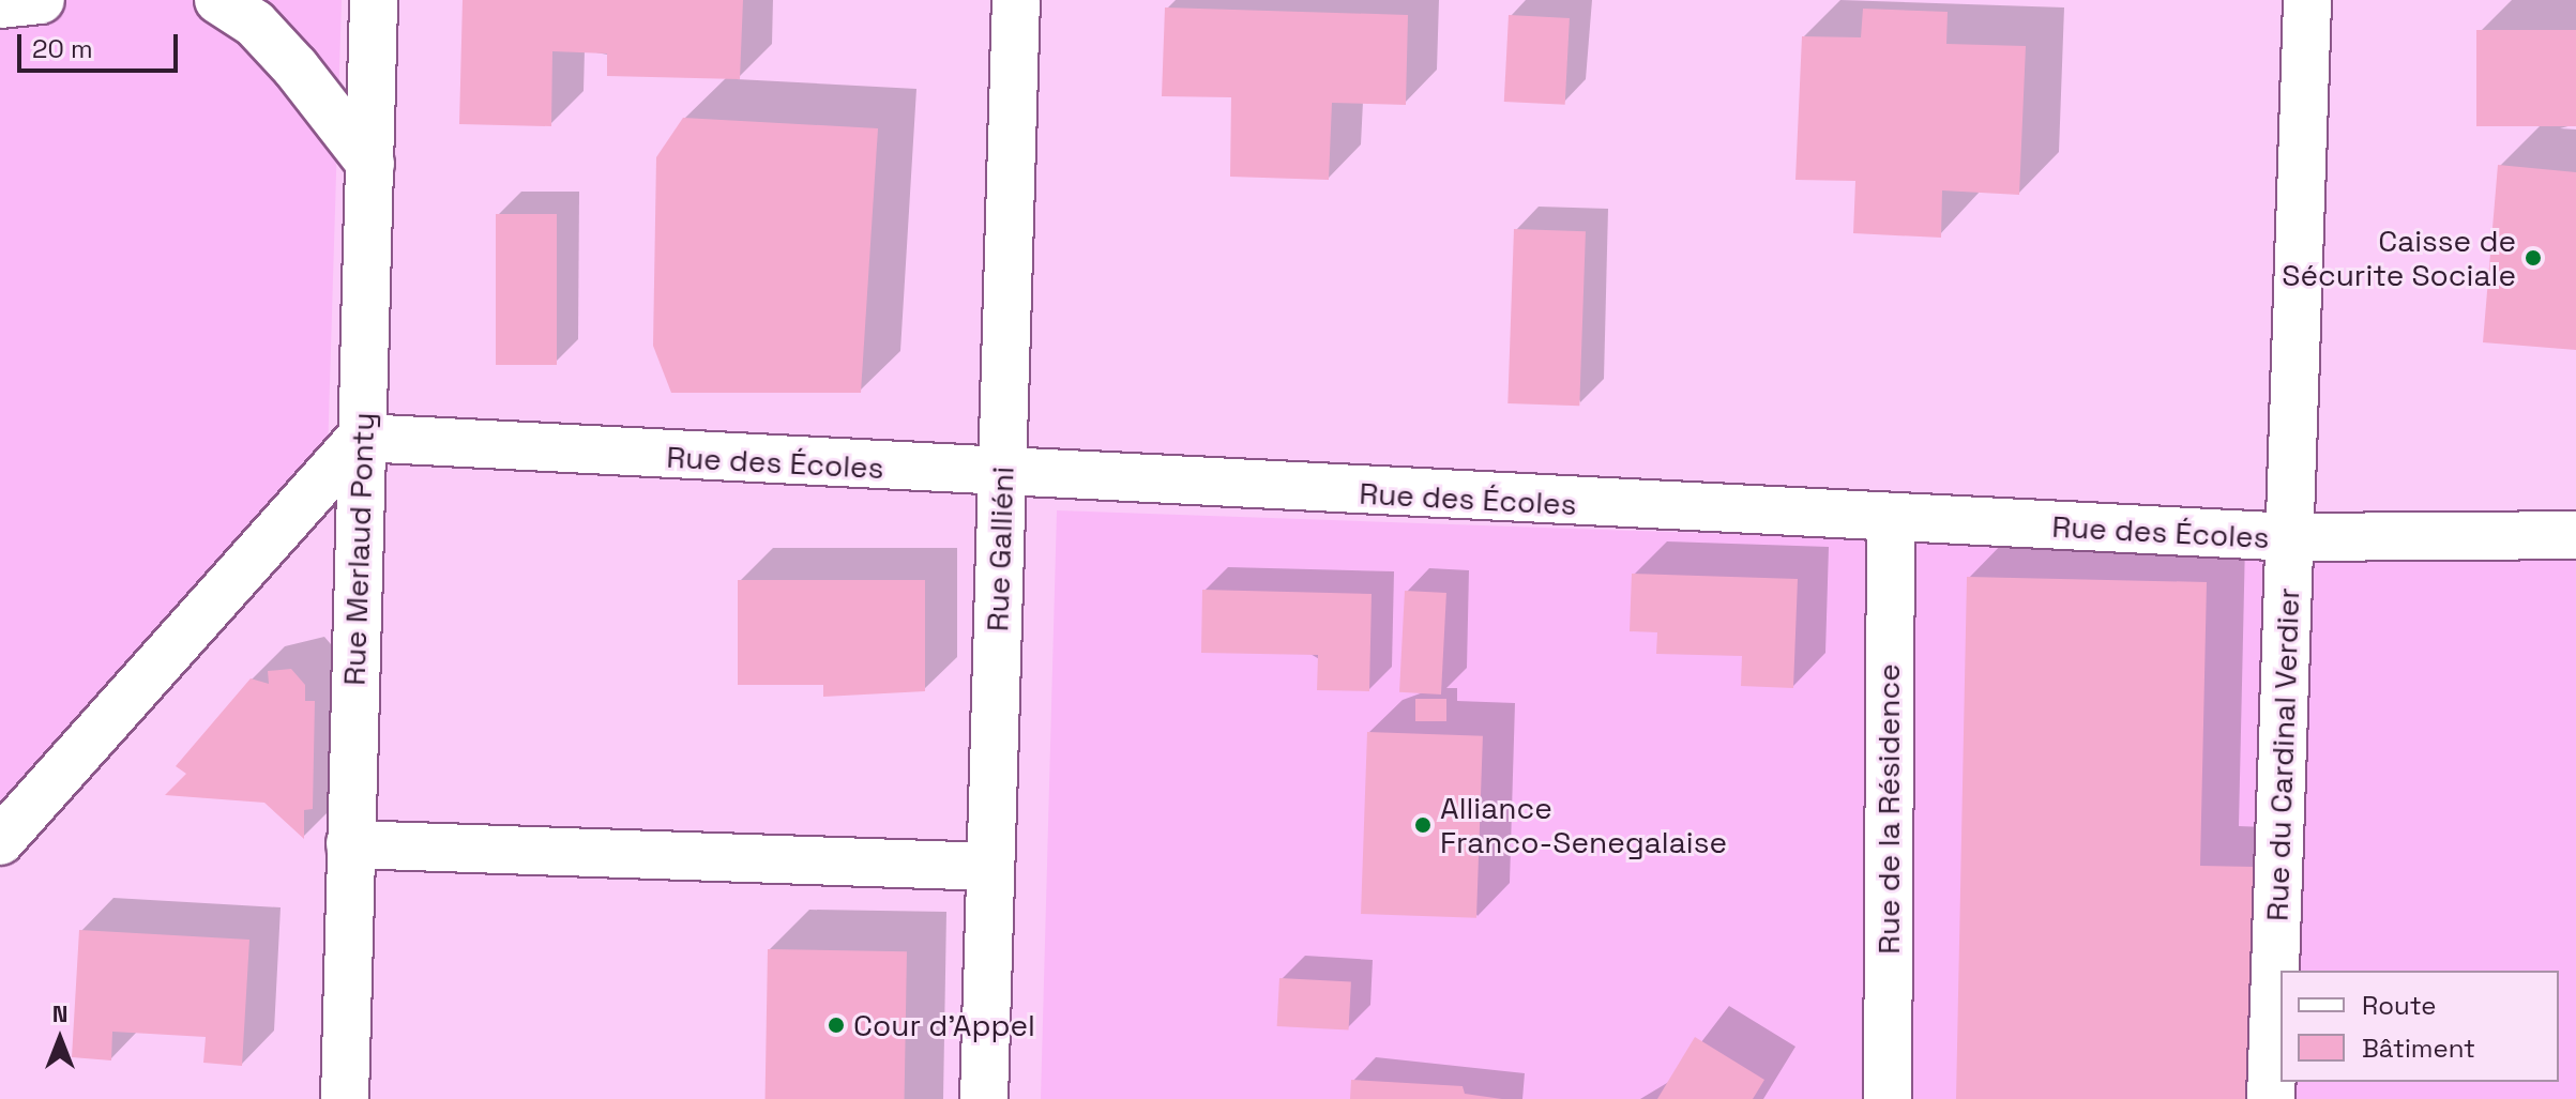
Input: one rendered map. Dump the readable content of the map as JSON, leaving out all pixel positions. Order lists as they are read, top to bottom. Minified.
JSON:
{"streets":{"street":["Rue des Écoles","Rue Merlaud Ponty","Rue Galliéni","Rue du Cardinal Verdier","Rue de la Résidence"]},"crossings":[["Rue des Écoles","Rue Merlaud Ponty"],["Rue des Écoles","Rue Galliéni"],["Rue des Écoles","Rue du Cardinal Verdier"],["Rue des Écoles","Rue de la Résidence"]],"places":["Caisse de Sécurite Sociale","Alliance Franco-Senegalaise","Cour d'Appel"],"legend":["Route","Bâtiment"],"scale_bar":"20 m","north":"top"}
